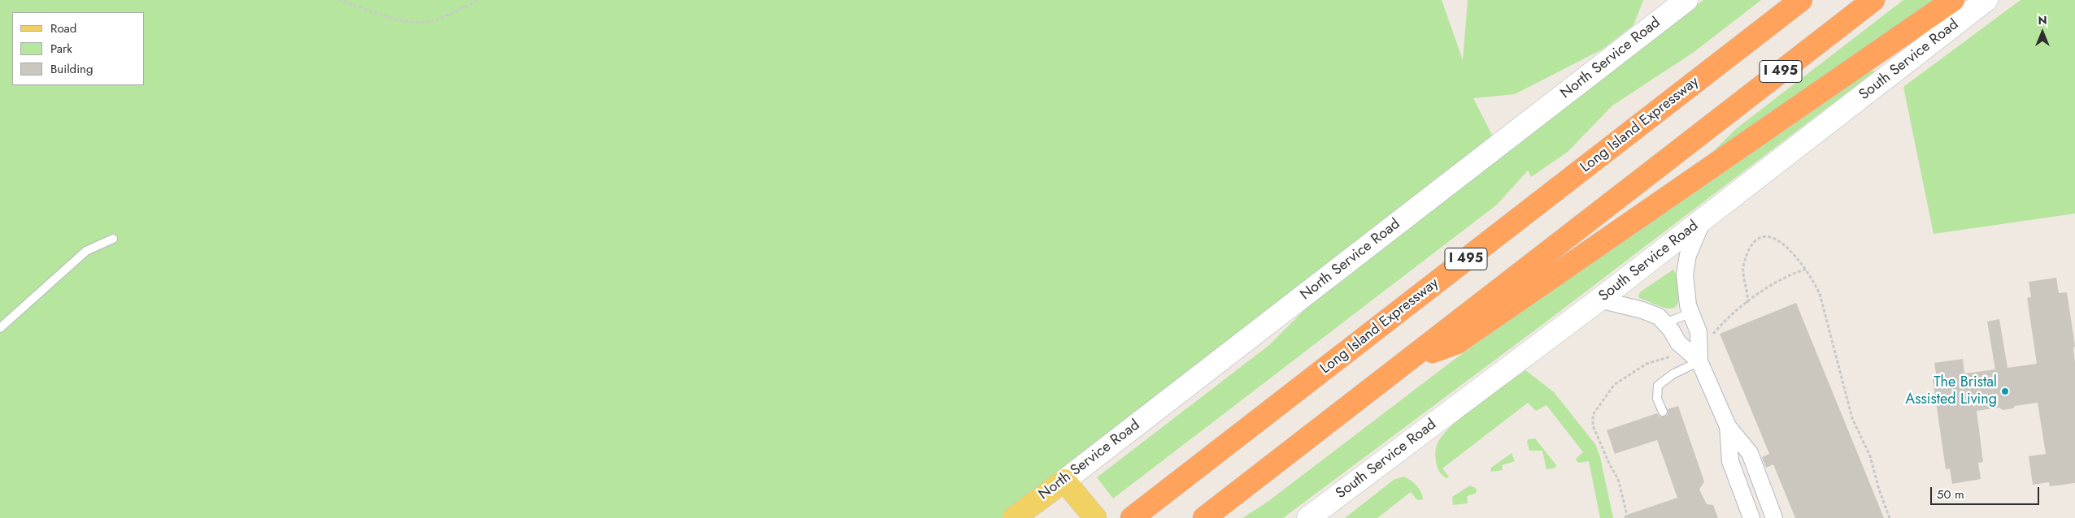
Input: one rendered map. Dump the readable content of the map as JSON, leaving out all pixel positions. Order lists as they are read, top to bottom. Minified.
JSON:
{"streets":{"highway":["I 495","Long Island Expressway"],"main road":["North Service Road","South Service Road"]},"places":["The Bristal Assisted Living"],"legend":["Road","Park","Building"],"scale_bar":"50 m","north":"top"}
